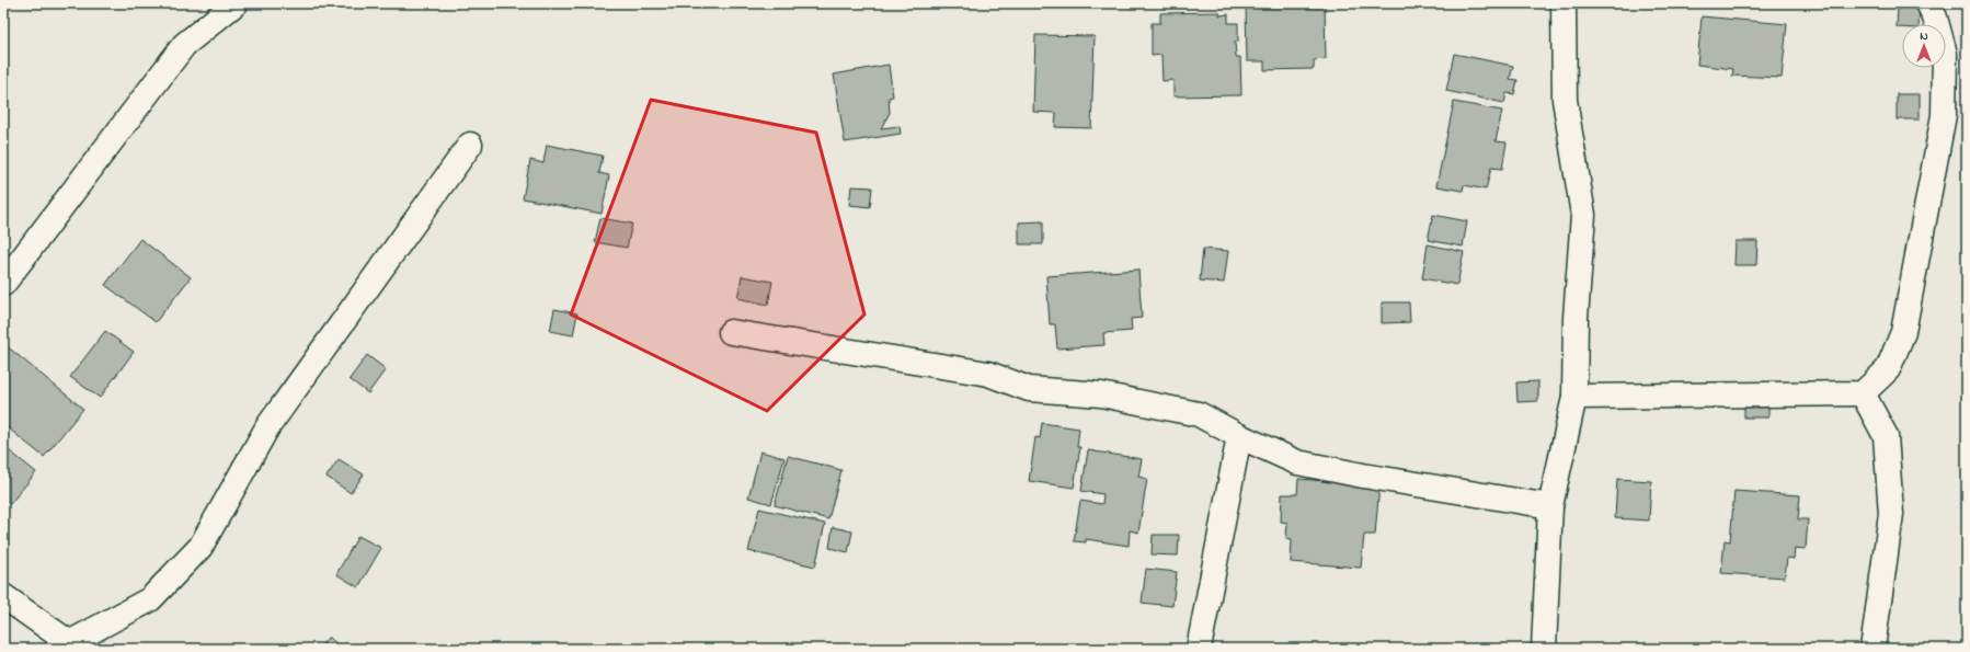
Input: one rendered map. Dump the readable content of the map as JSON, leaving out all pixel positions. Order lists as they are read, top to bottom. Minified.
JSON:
{"north":"top"}
